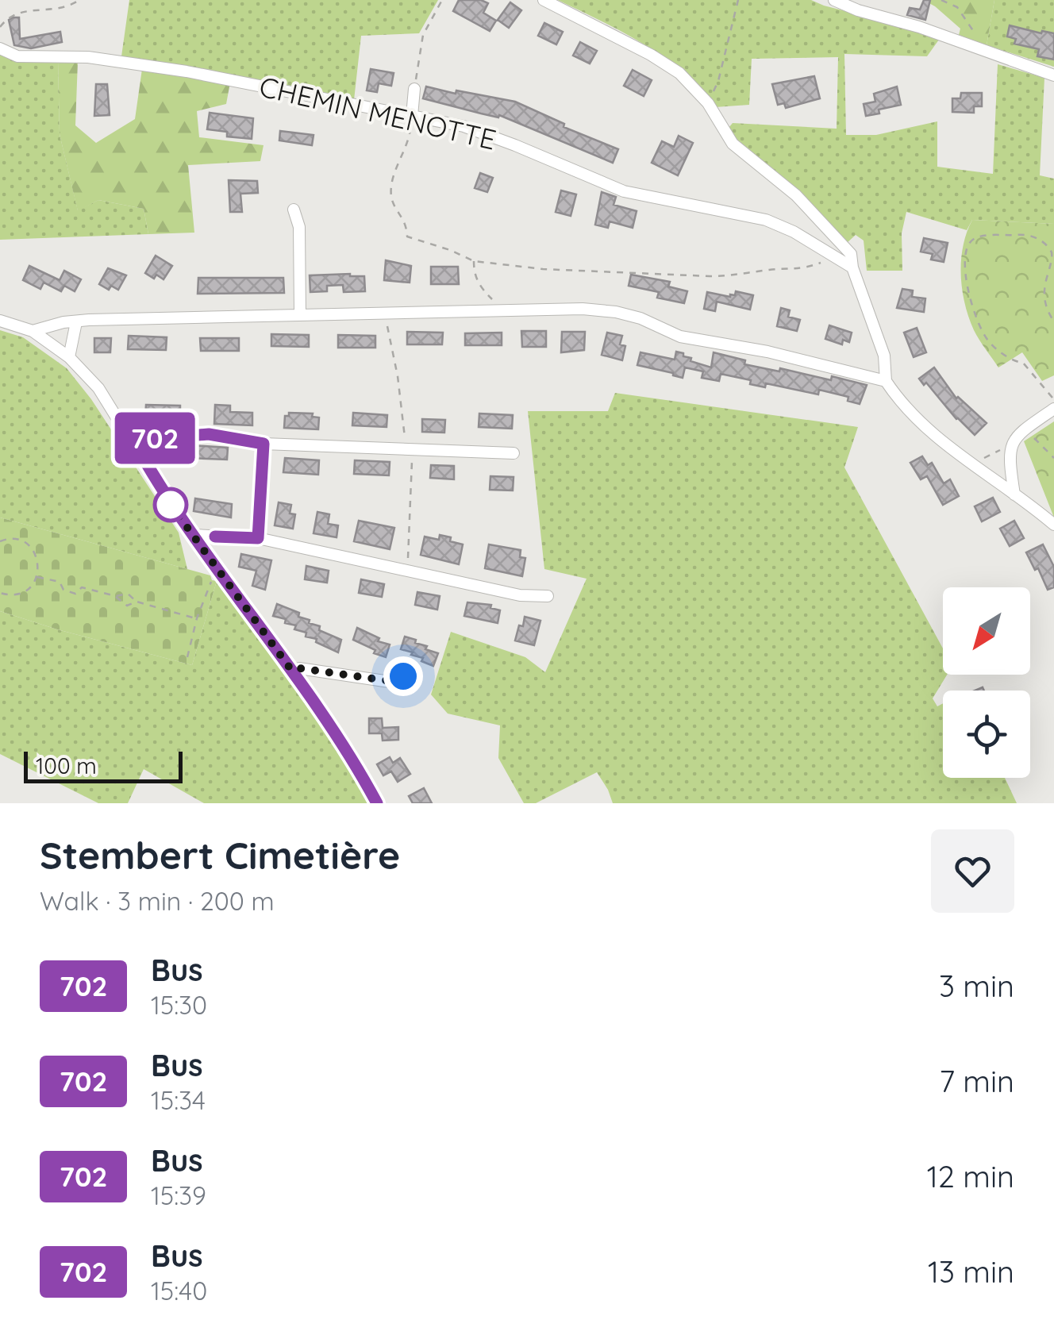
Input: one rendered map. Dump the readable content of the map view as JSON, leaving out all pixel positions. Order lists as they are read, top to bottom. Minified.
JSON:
{"streets":{"street":["CHEMIN MENOTTE"]},"lines":["bus line 702"],"scale_bar":"100 m","north":"bottom left","page":{"on_map":"702","scale":"100 m","heading":["Stembert Cimetière","Walk · 3 min · 200 m"],"list":[{"mark":"702","name":"Bus","note":"15:30","value":"3 min"},{"mark":"702","name":"Bus","note":"15:34","value":"7 min"},{"mark":"702","name":"Bus","note":"15:39","value":"12 min"},{"mark":"702","name":"Bus","note":"15:40","value":"13 min"}]}}
